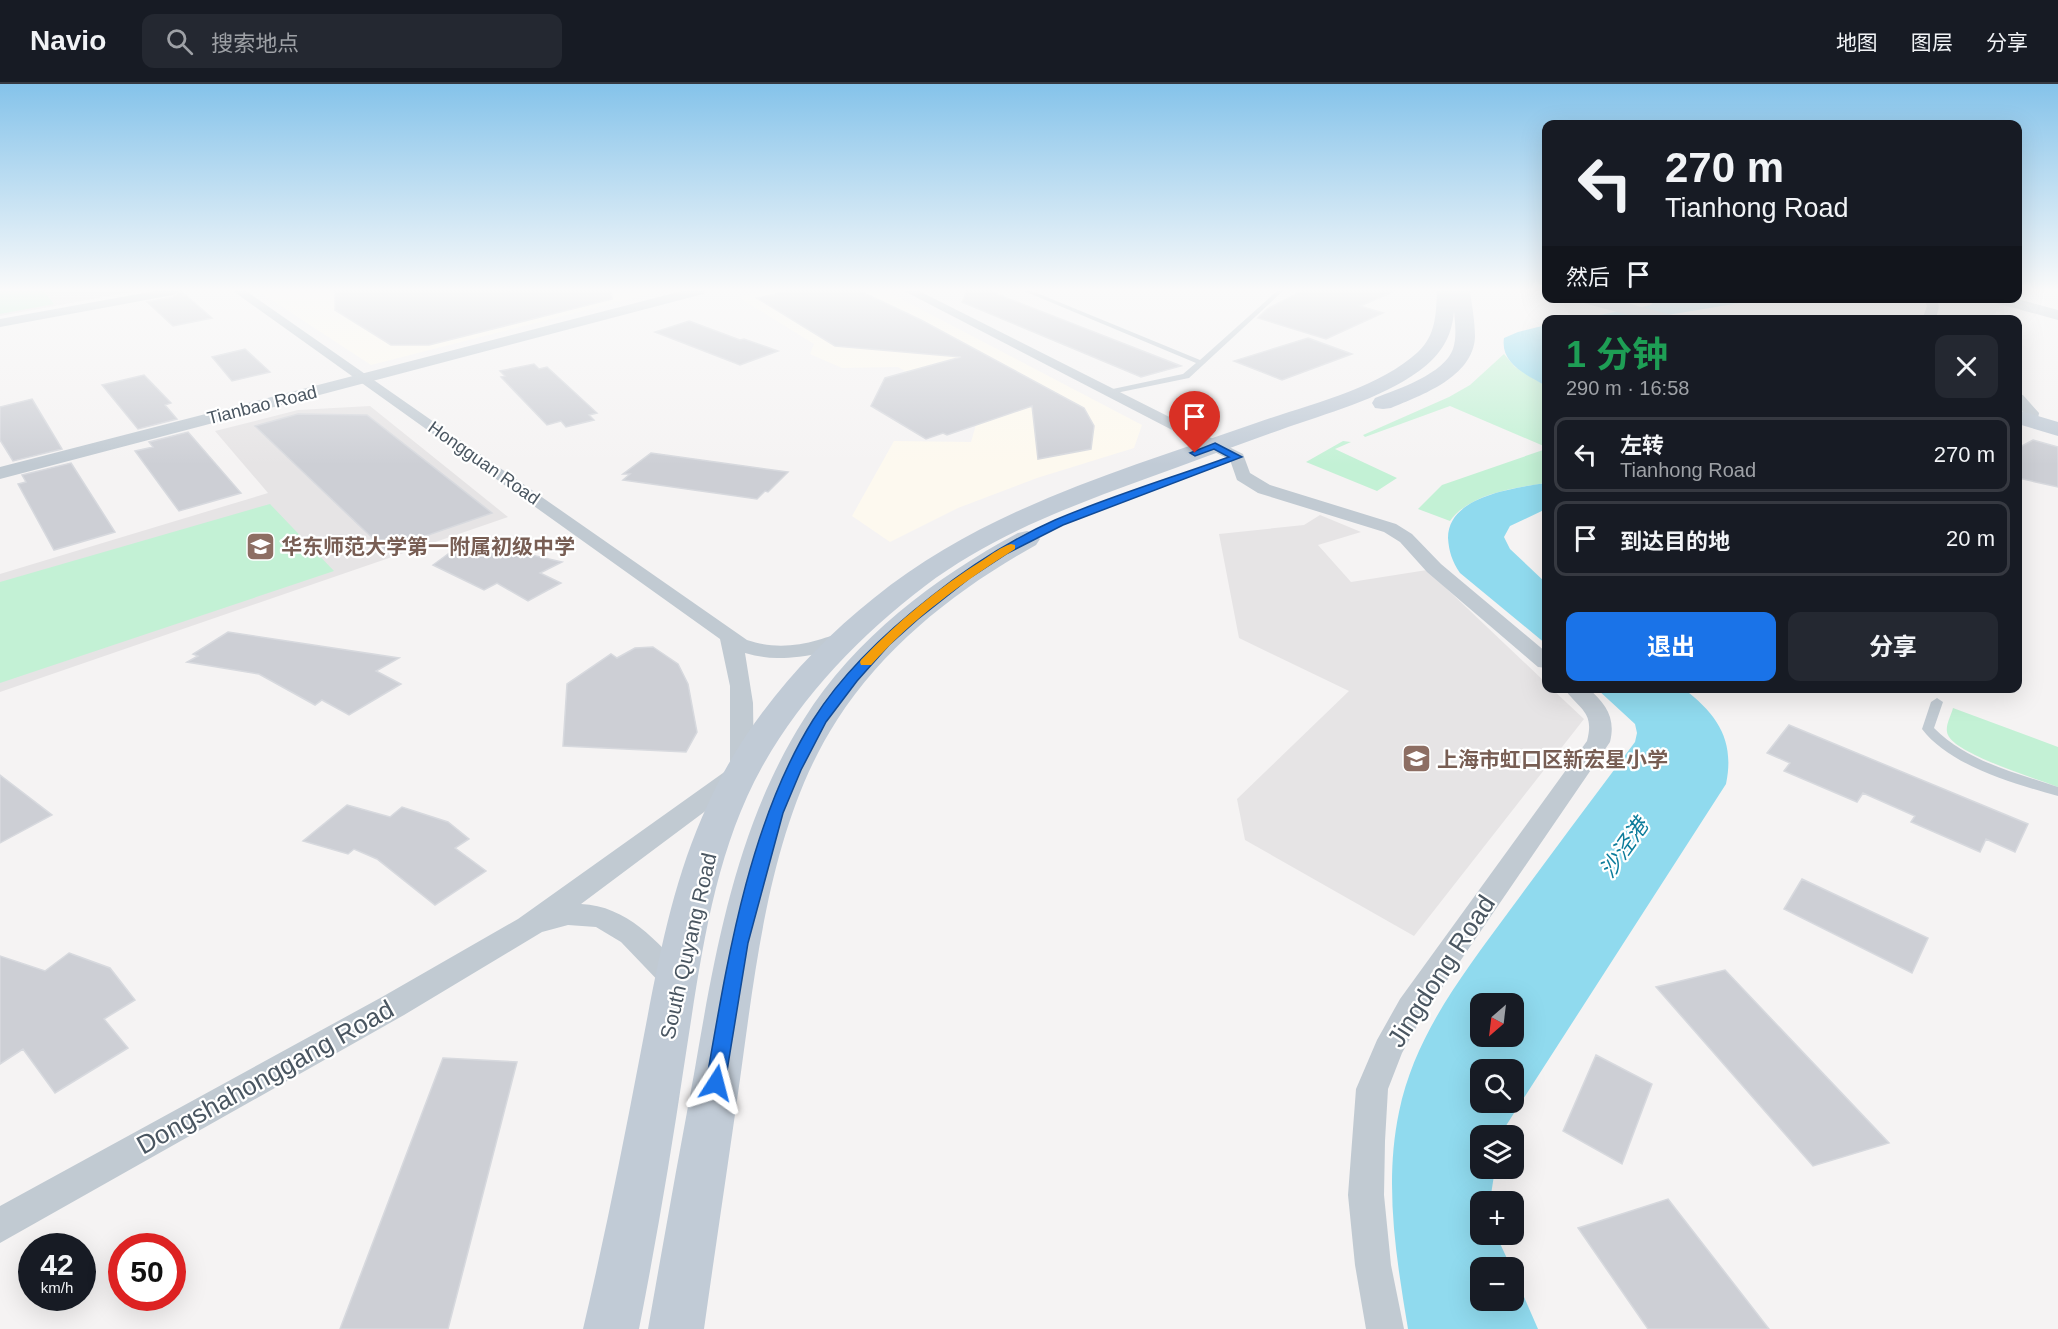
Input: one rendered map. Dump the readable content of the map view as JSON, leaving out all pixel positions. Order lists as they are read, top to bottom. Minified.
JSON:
{"streets":{"main road":["South Quyang Road"],"street":["Tianbao Road","Hongguan Road","Jingdong Road","Dongshahonggang Road"]},"crossings":[["Tianbao Road","Hongguan Road"],["Hongguan Road","South Quyang Road"],["South Quyang Road","Dongshahonggang Road"]],"water":["沙泾港"],"places":{"school or university":["华东师范大学第一附属初级中学","上海市虹口区新宏星小学"]},"north":"bottom left","page":{"header":"Navio","search":"搜索地点","nav":["地图","图层","分享"],"turn":["270 m","Tianhong Road"],"then":"然后","heading":["1 分钟","290 m · 16:58"],"list":[{"name":"左转","note":"Tianhong Road","value":"270 m"},{"name":"到达目的地","value":"20 m"}],"buttons":["退出","分享"],"map_buttons":["+","−"],"speed":"42 km/h","limit":"50"}}
